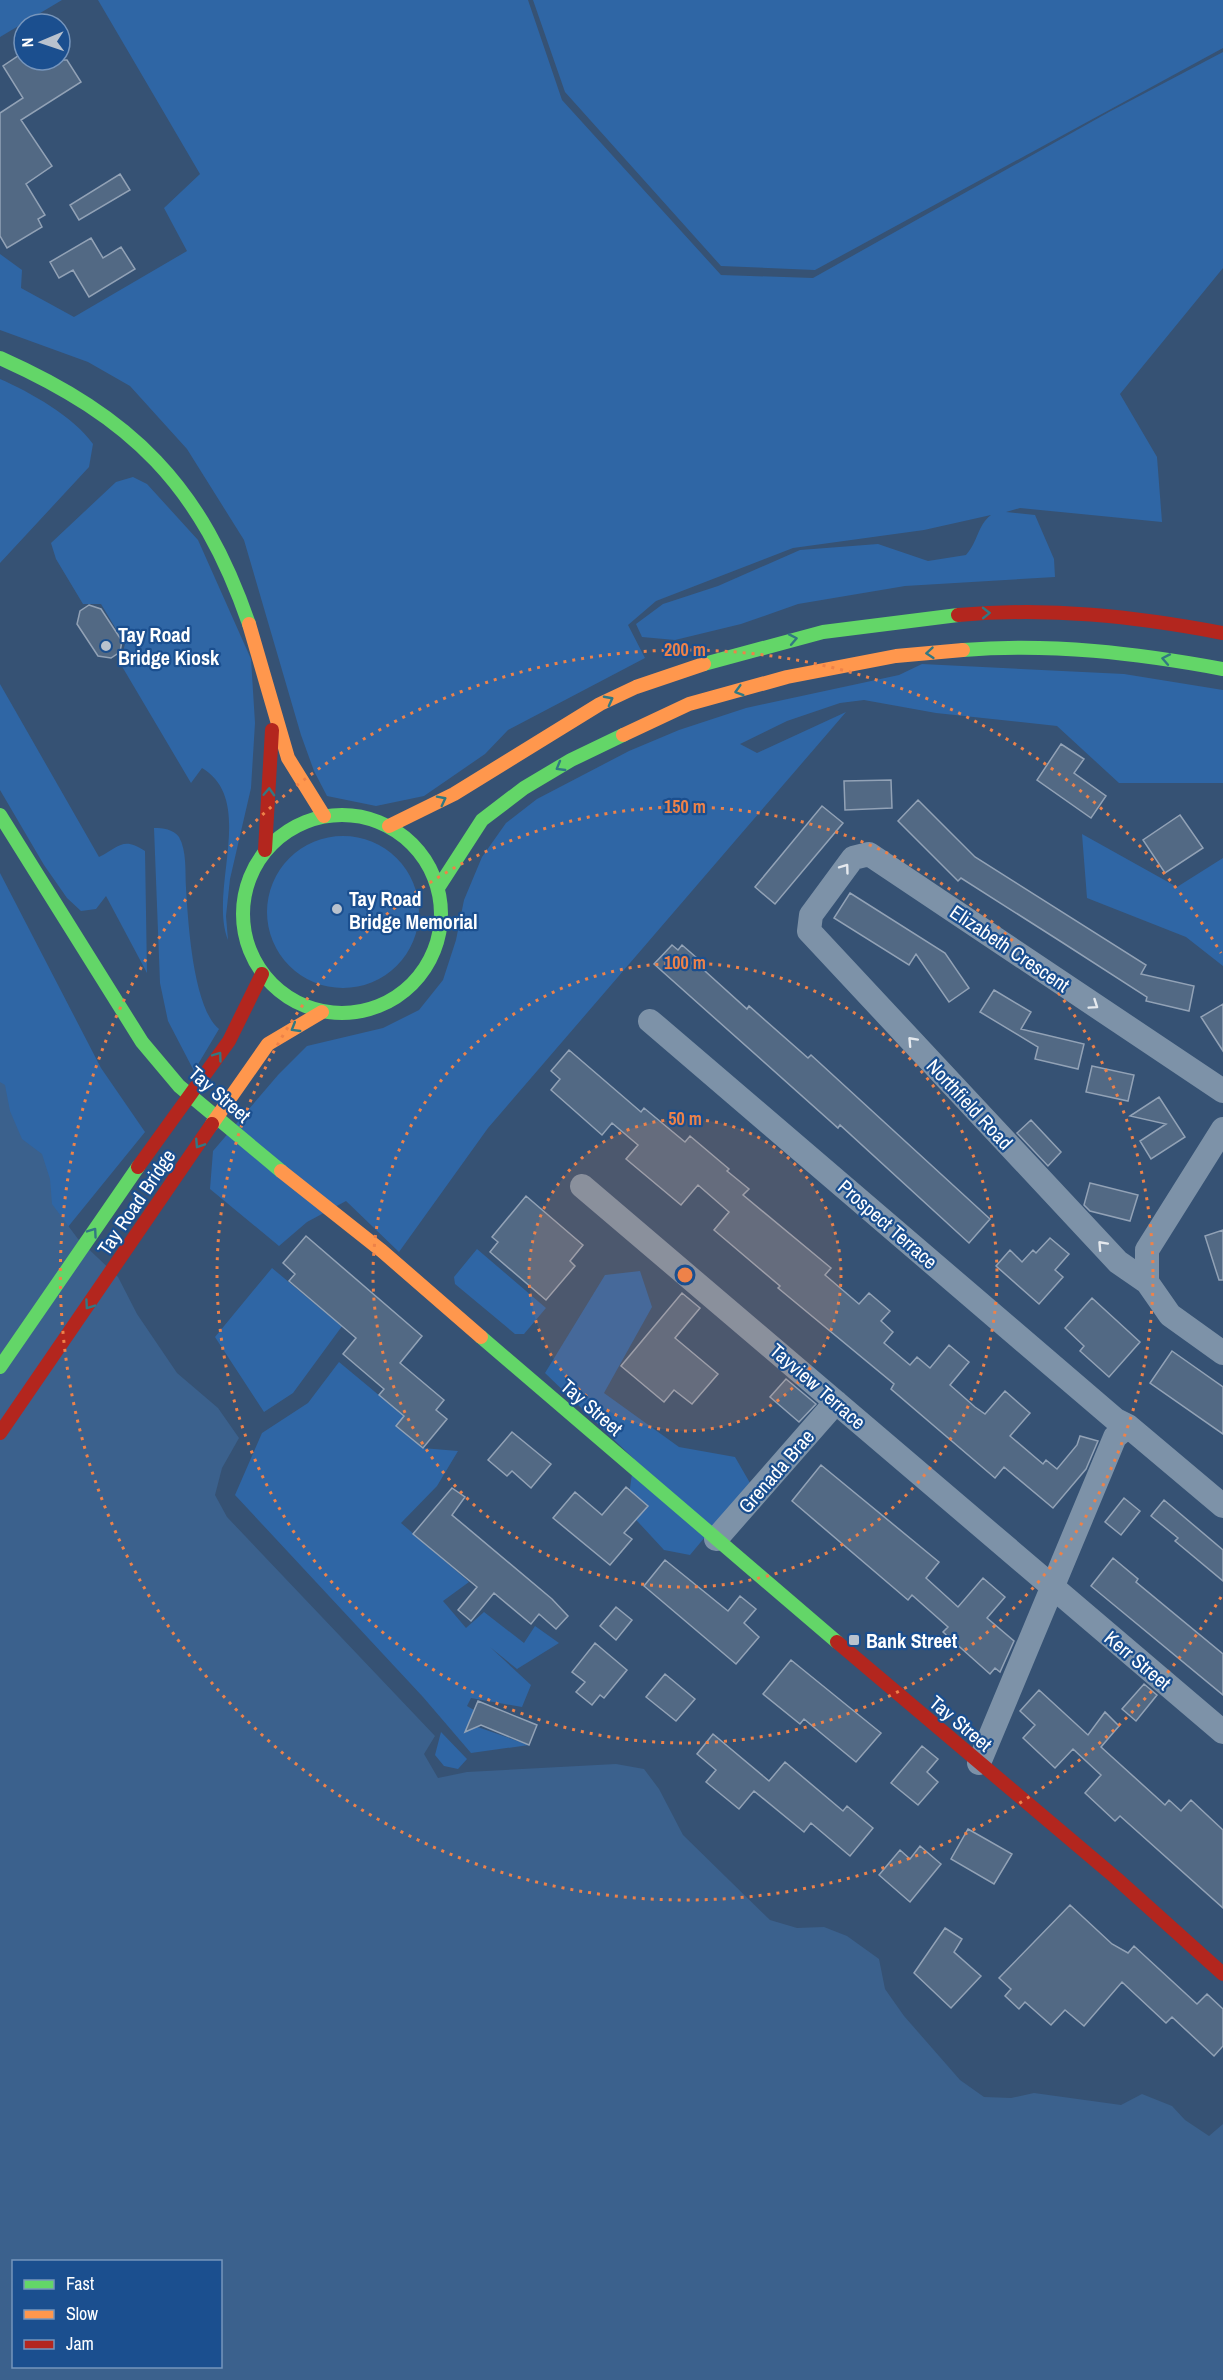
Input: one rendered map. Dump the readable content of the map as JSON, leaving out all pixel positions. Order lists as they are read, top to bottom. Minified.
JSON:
{"streets":{"main road":["Tay Street","Tay Road Bridge"],"street":["Elizabeth Crescent","Northfield Road","Prospect Terrace","Tayview Terrace","Grenada Brae","Kerr Street"]},"crossings":[["Elizabeth Crescent","Northfield Road"],["Tay Street","Grenada Brae"],["Tayview Terrace","Grenada Brae"],["Tayview Terrace","Kerr Street"]],"one_way":["Elizabeth Crescent","Northfield Road"],"places":{"other":["Tay Road Bridge Kiosk","Tay Road Bridge Memorial"],"transit":["Bank Street"]},"legend":["Fast","Slow","Jam"],"north":"left","rings":["200 m","150 m","100 m","50 m"]}
